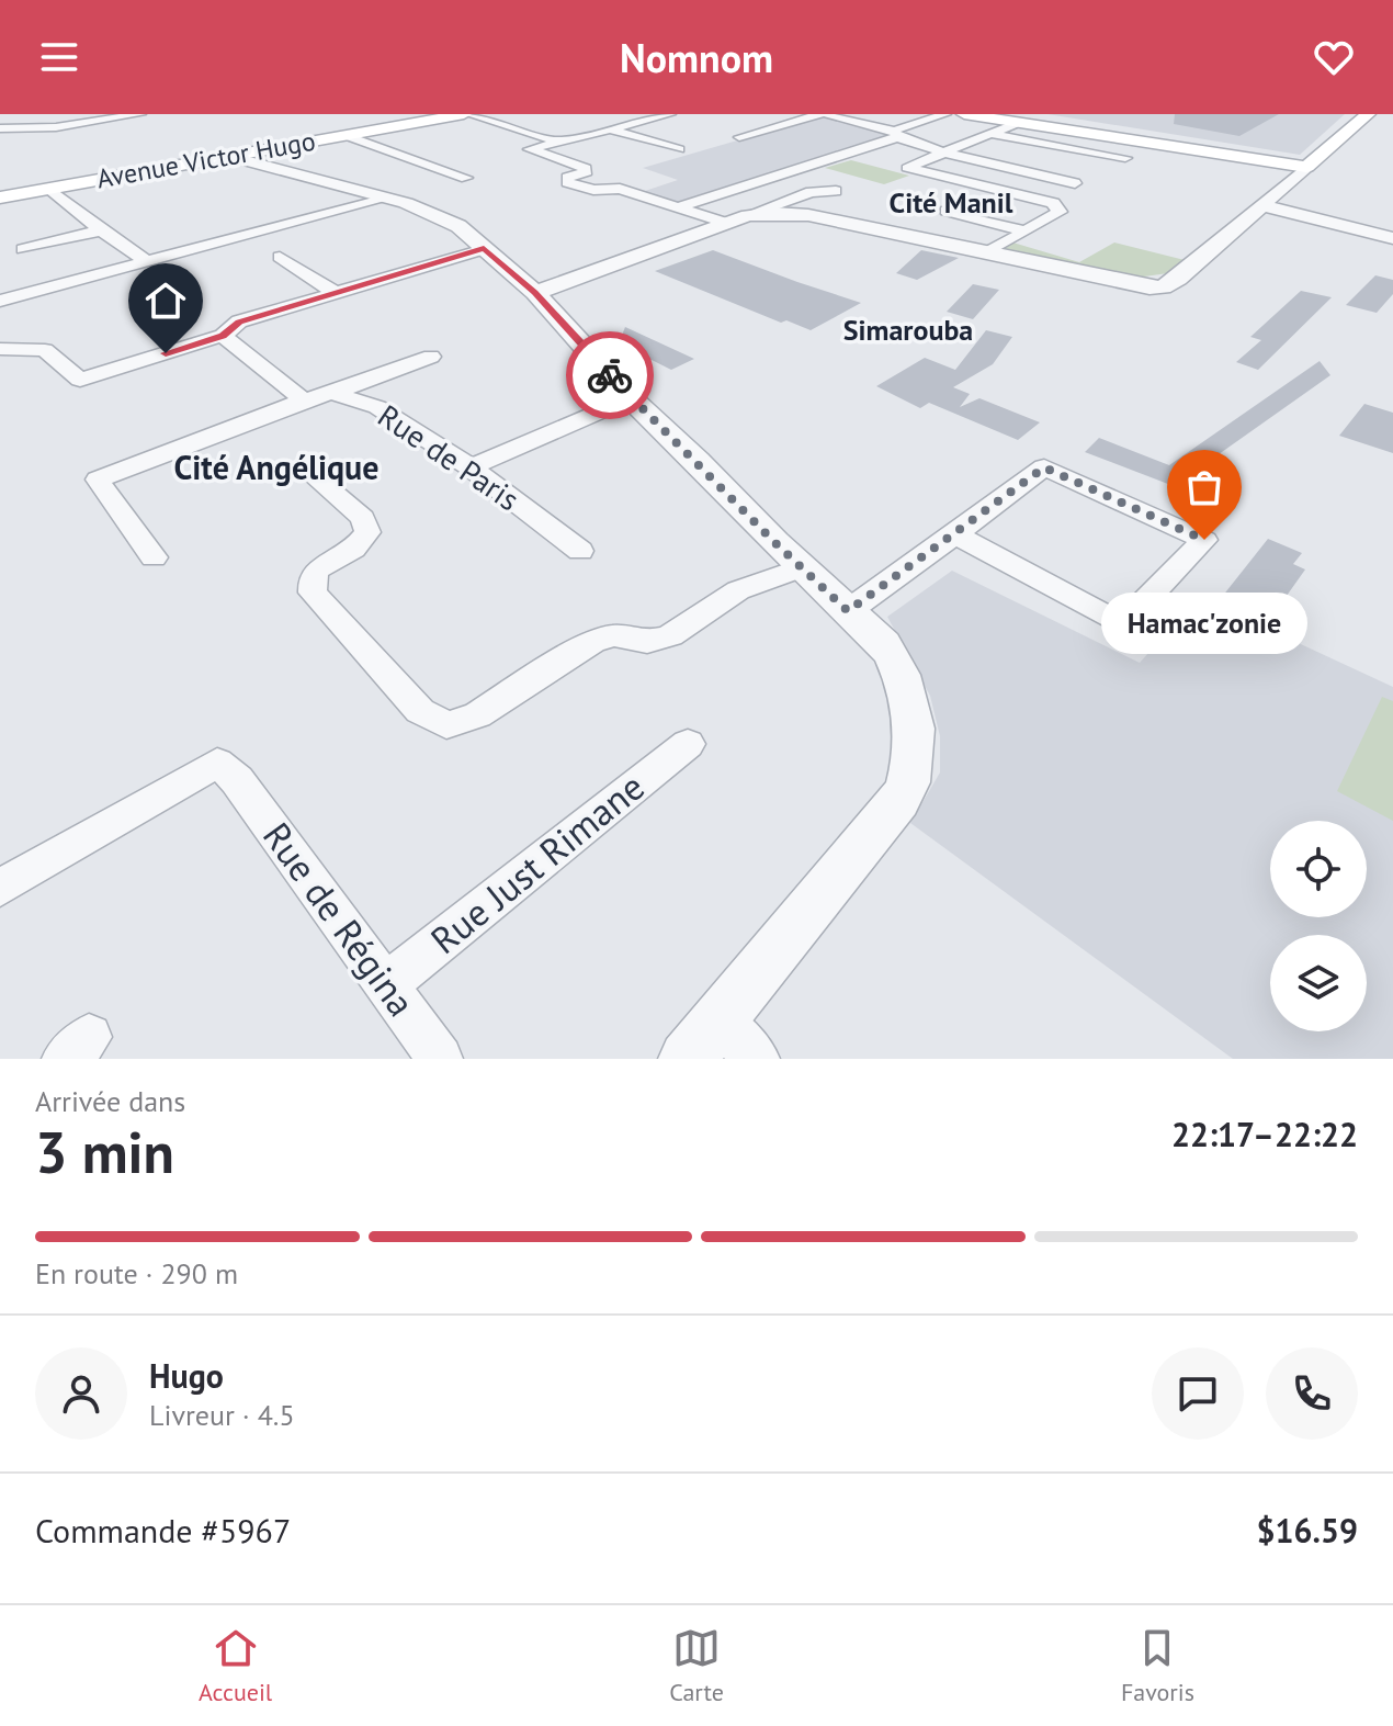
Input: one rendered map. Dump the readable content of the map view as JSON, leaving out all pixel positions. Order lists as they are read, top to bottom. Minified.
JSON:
{"streets":{"main road":["Avenue Victor Hugo"],"street":["Rue de Paris","Rue Just Rimane","Rue de Régina"]},"crossings":[["Rue Just Rimane","Rue de Régina"]],"districts":["Cité Manil","Simarouba","Cité Angélique"],"places":["Hamac'zonie"],"page":{"header":"Nomnom","bubble":"Hamac'zonie","heading":["3 min","Arrivée dans","22:17–22:22"],"panel":["Hugo","Livreur · 4.5","Commande #5967","$16.59"],"bar":"En route · 290 m","tabs":["Accueil","Carte","Favoris"]}}
